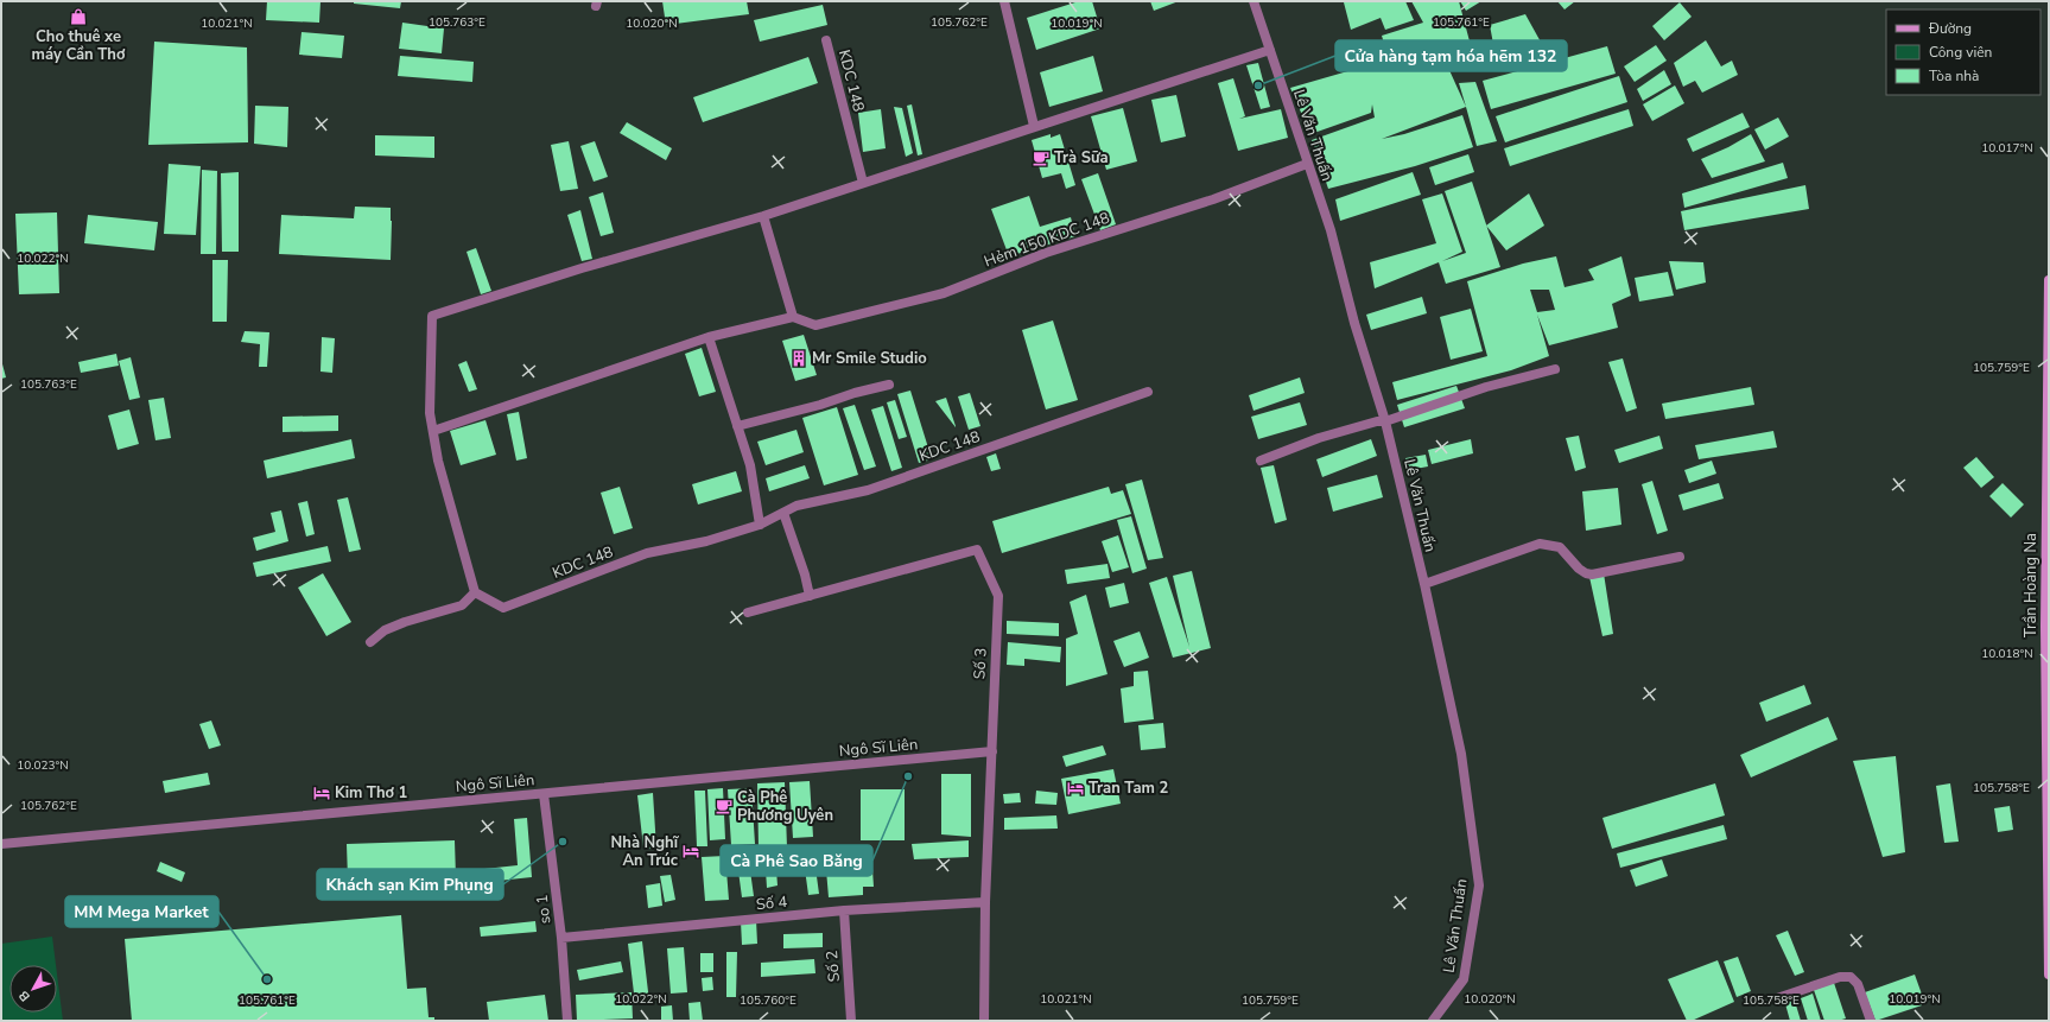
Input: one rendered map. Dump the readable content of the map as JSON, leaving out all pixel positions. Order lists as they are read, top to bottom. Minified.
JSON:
{"streets":{"main road":["Trần Hoàng Na"],"street":["KDC 148","Lê Văn Thuấn","Hẻm 150 KDC 148","Số 3","Ngô Sĩ Liên","Số 4","so 1","Số 2"]},"crossings":[["Lê Văn Thuấn","Hẻm 150 KDC 148"],["Số 3","Ngô Sĩ Liên"],["Số 3","Số 4"],["Ngô Sĩ Liên","so 1"],["Số 4","so 1"],["Số 4","Số 2"]],"places":{"shop":["Cho thuê xe máy Cần Thơ"],"other":["Cửa hàng tạm hóa hẽm 132","Cà Phê Sao Băng","Khách sạn Kim Phụng","MM Mega Market"],"cafe":["Trà Sữa","Cà Phê Phương Uyên"],"building":["Mr Smile Studio"],"hotel":["Tran Tam 2","Kim Thơ 1","Nhà Nghĩ An Trúc"]},"legend":["Đường","Công viên","Tòa nhà"],"north":"bottom left","coordinates":["105.761°E","105.763°E","105.762°E","10.021°N","10.020°N","10.019°N","10.017°N","10.022°N","105.759°E","10.018°N","10.023°N","105.758°E","105.760°E"]}
